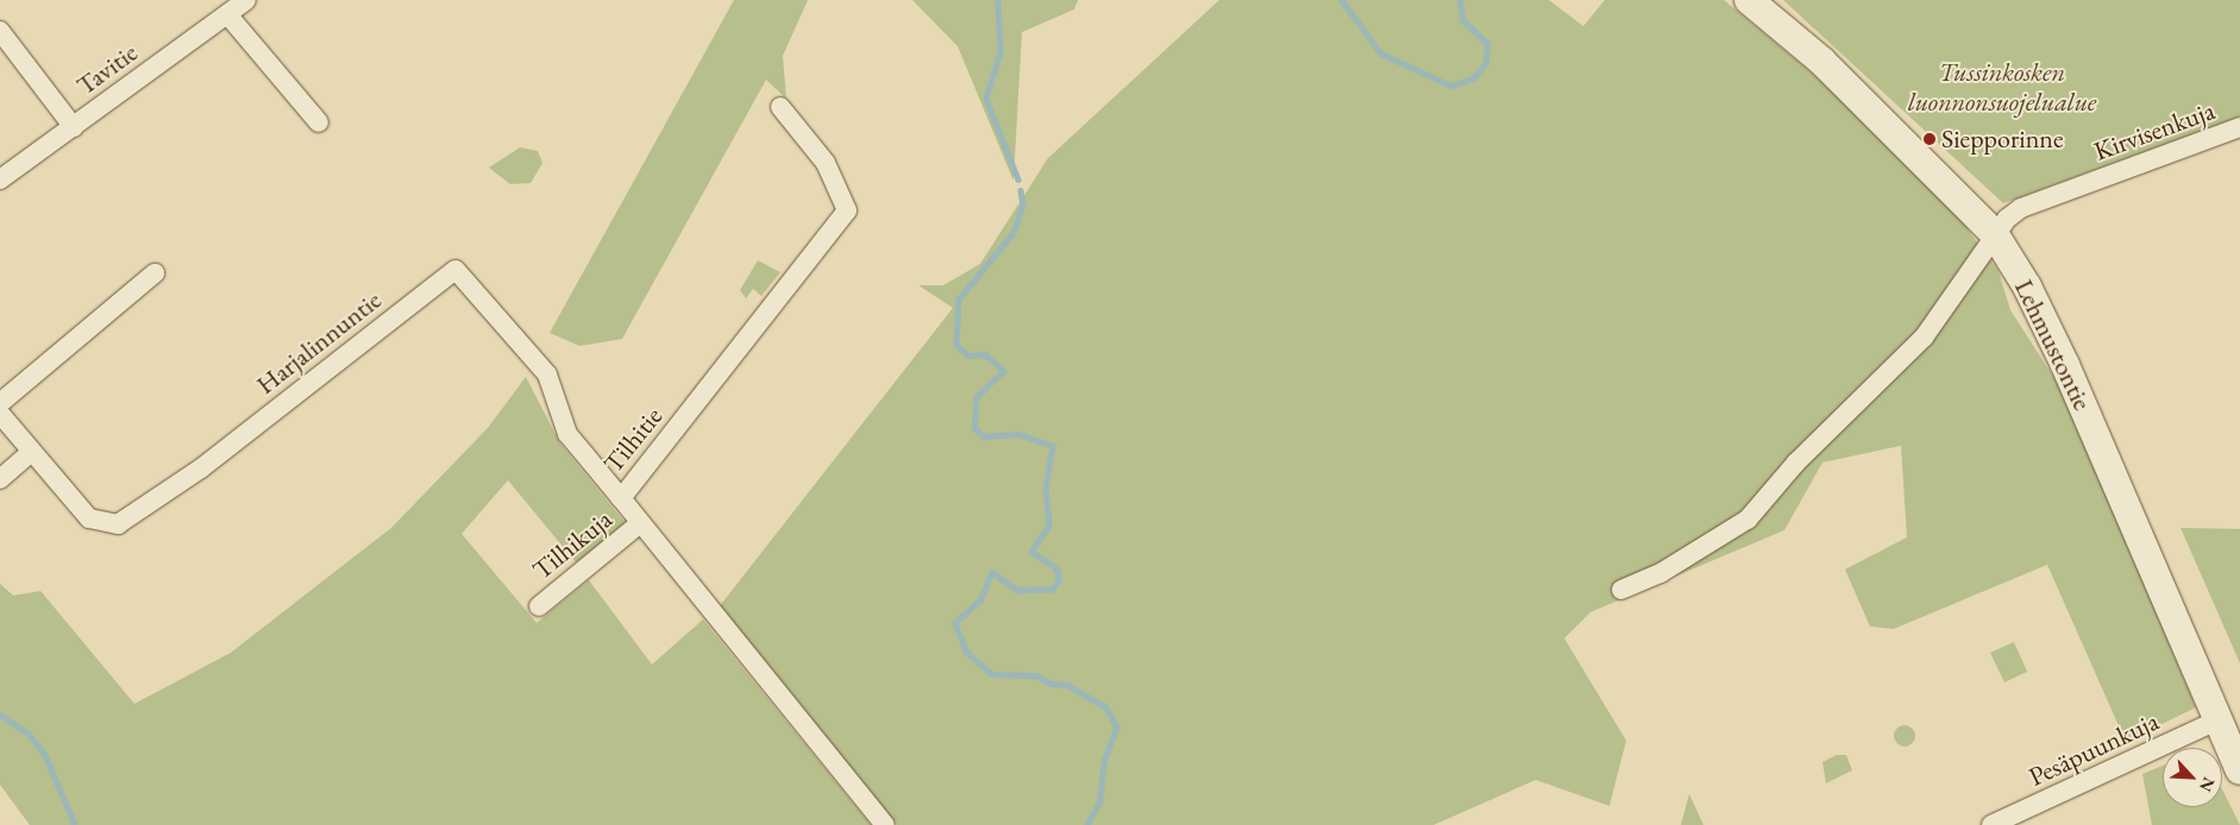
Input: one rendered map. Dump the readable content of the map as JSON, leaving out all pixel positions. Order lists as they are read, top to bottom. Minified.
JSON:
{"streets":{"main road":["Lehmustontie"],"street":["Tavitie","Kirvisenkuja","Harjalinnuntie","Tilhitie","Tilhikuja","Pesäpuunkuja"]},"crossings":[["Kirvisenkuja","Lehmustontie"],["Harjalinnuntie","Tilhitie"],["Lehmustontie","Pesäpuunkuja"],["Tilhitie","Tilhikuja"]],"parks":["Tussinkosken luonnonsuojelualue"],"places":["Siepporinne"],"north":"bottom right"}
